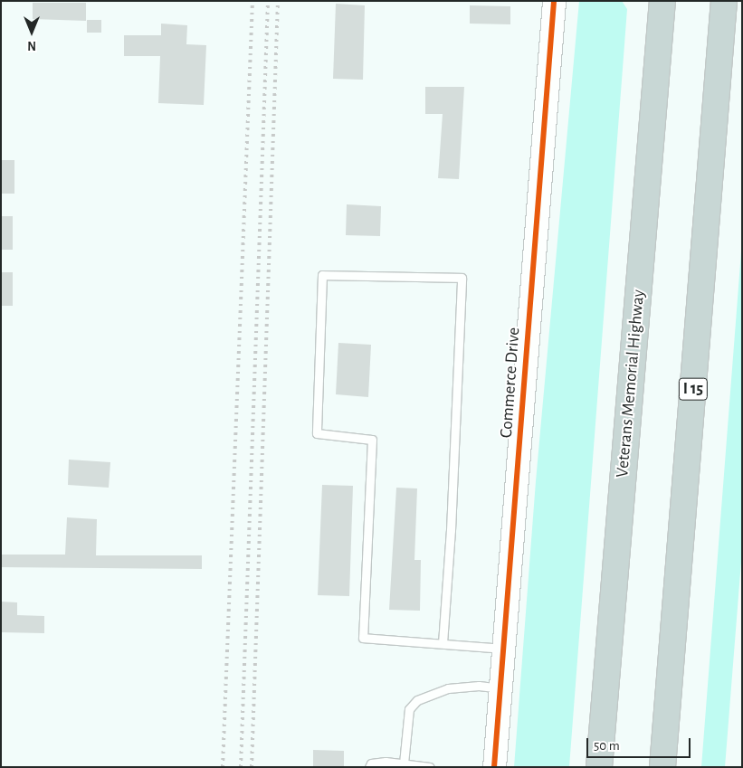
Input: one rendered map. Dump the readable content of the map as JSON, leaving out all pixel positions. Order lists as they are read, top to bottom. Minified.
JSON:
{"streets":{"highway":["Veterans Memorial Highway","I 15"],"street":["Commerce Drive"]},"scale_bar":"50 m","north":"bottom"}
